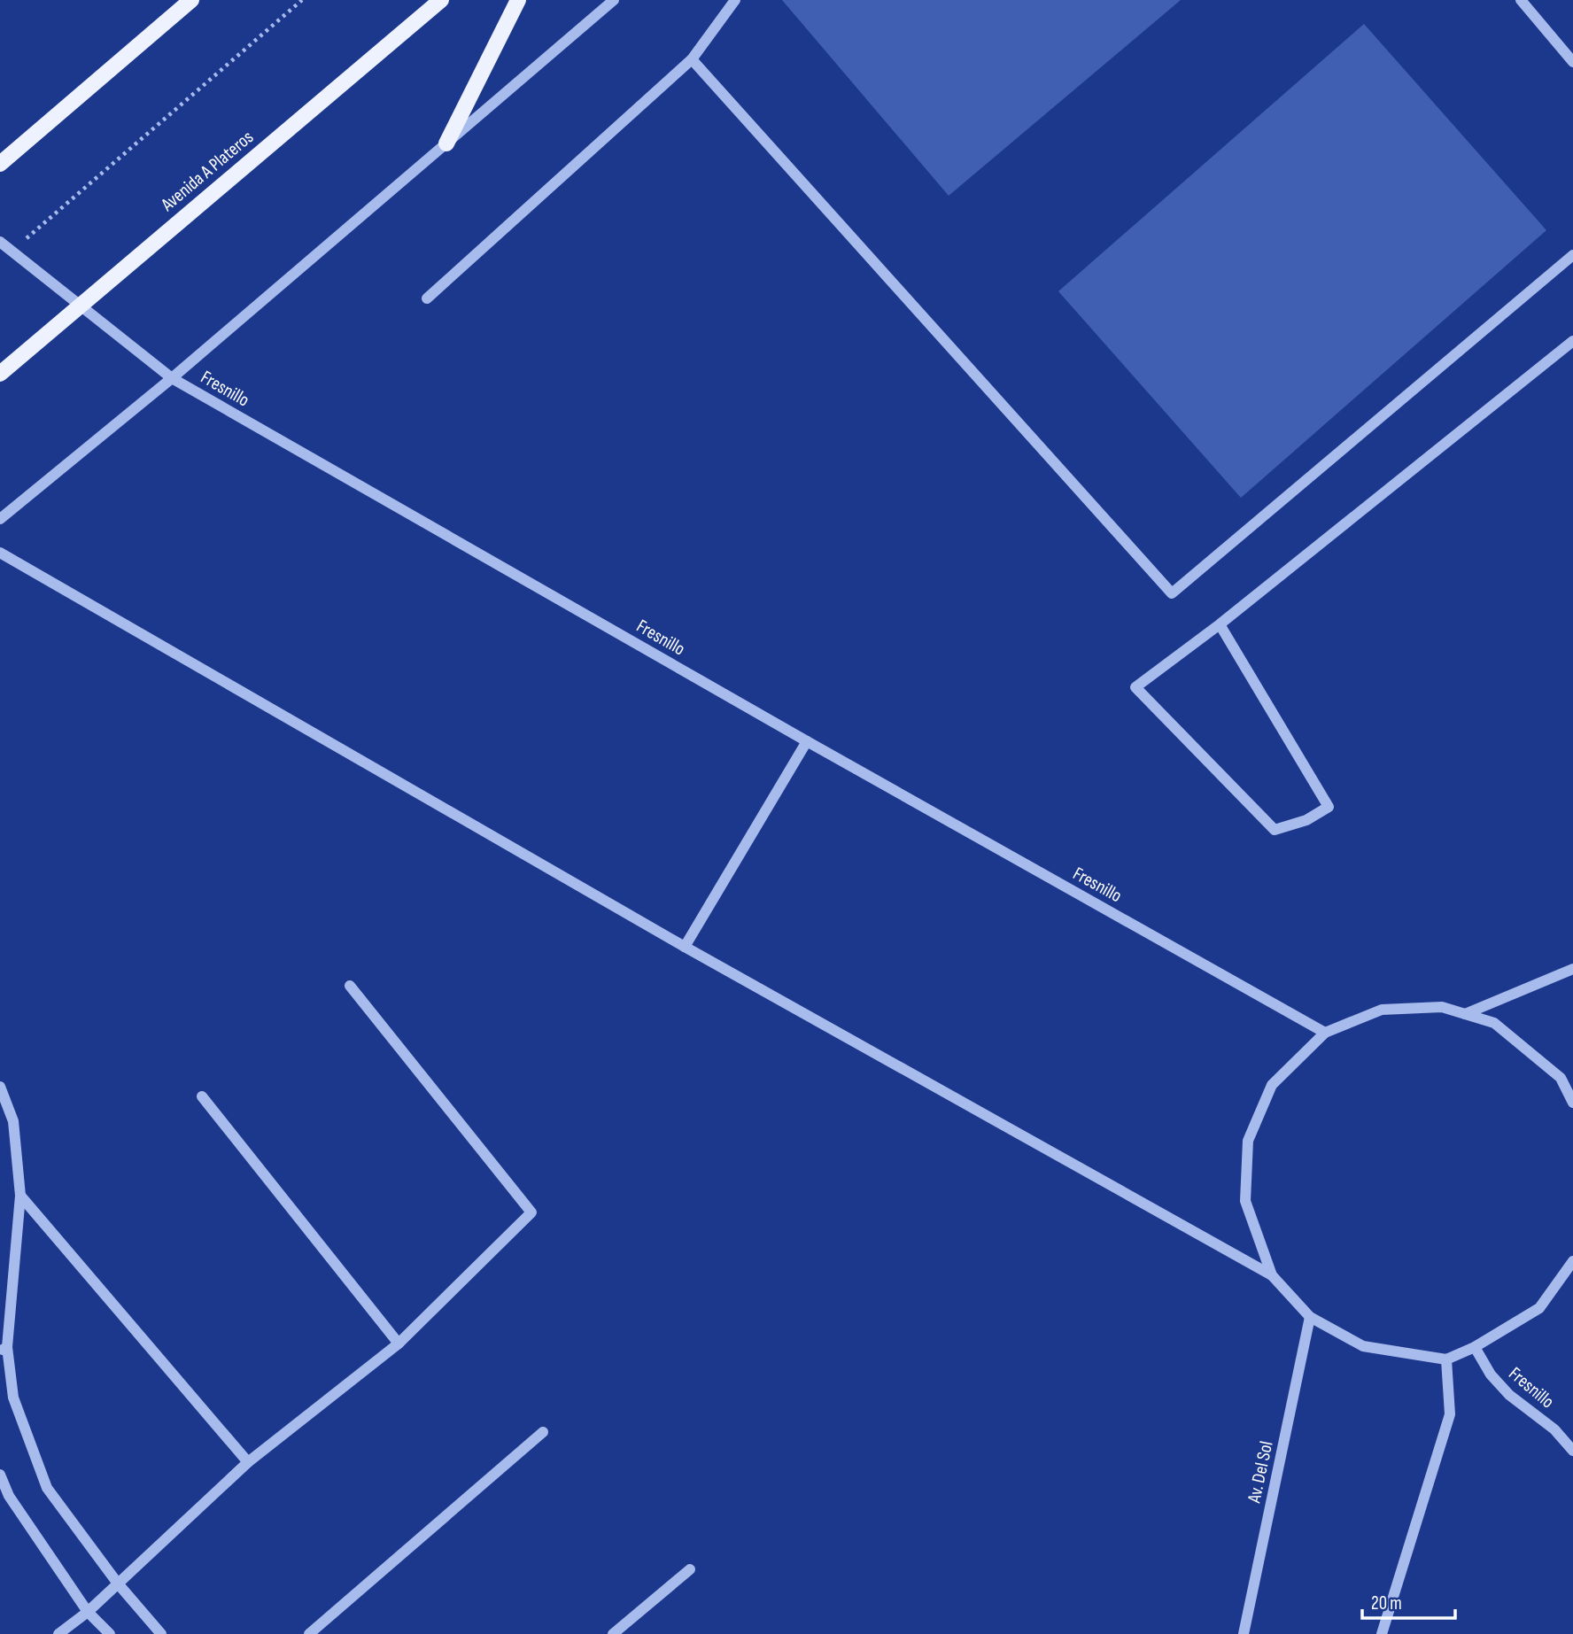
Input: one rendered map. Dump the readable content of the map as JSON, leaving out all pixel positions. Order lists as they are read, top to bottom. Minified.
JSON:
{"streets":{"main road":["Avenida A Plateros"],"street":["Fresnillo","Av. Del Sol"]},"crossings":[["Avenida A Plateros","Fresnillo"]],"scale_bar":"20 m"}
